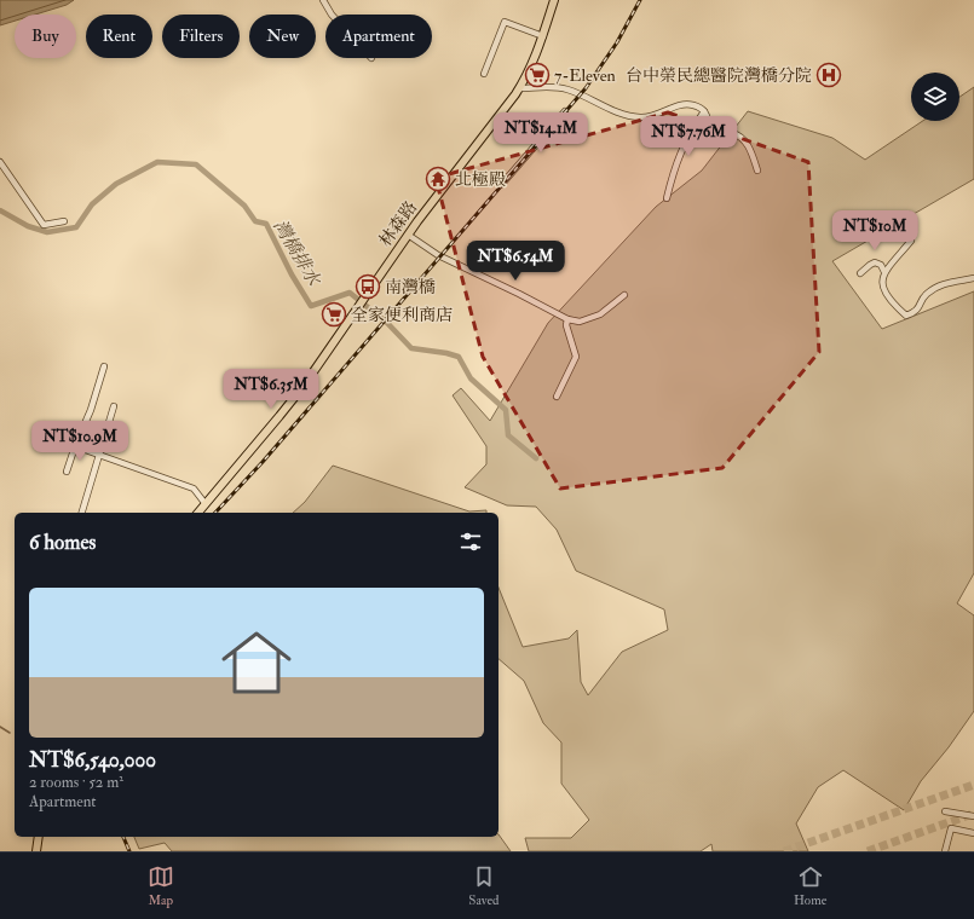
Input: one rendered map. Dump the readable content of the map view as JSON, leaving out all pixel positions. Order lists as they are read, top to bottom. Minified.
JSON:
{"streets":{"main road":["林森路"]},"water":["灣橋排水"],"places":{"supermarket":["7-Eleven","全家便利商店"],"hospital":["台中榮民總醫院灣橋分院"],"temple":["北極殿"],"bus stop":["南灣橋"]},"page":{"chip":["Buy","Rent","Filters","New","Apartment"],"price":["NT$14.1M","NT$7.76M","NT$10M","NT$6.54M","NT$6.35M","NT$10.9M"],"heading":"6 homes","list":[{"name":"NT$6,540,000","note":"2 rooms · 52 m² · Apartment"}],"tabs":["Map","Saved","Home"]}}
